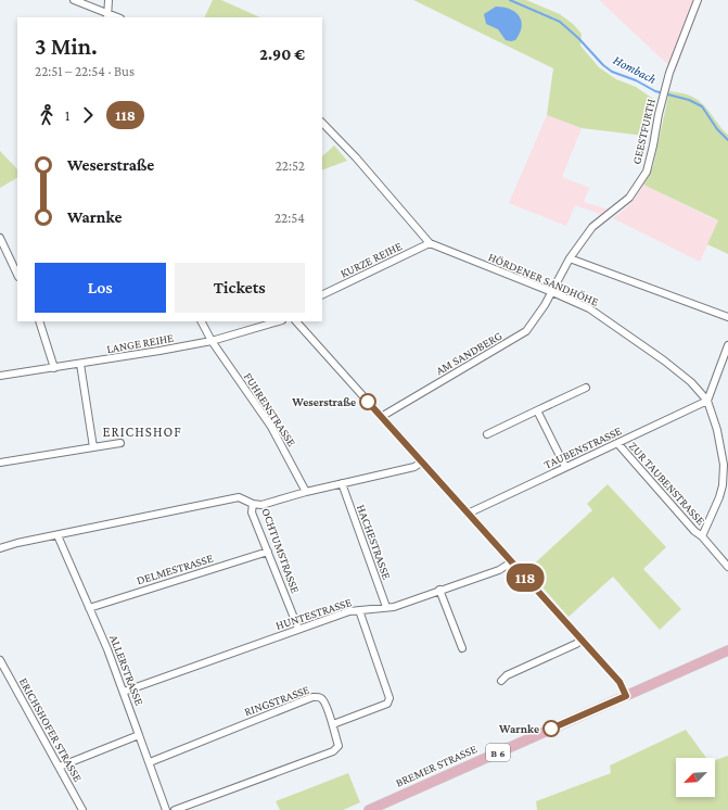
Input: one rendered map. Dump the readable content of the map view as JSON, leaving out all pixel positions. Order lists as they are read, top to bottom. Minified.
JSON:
{"streets":{"main road":["B 6","BREMER STRASSE"],"street":["GEESTFURTH","KURZE REIHE","HÖRDENER SANDHÖHE","LANGE REIHE","AM SANDBERG","FUHRENSTRASSE","TAUBENSTRASSE","ZUR TAUBENSTRASSE","HACHESTRASSE","OCHTUMSTRASSE","DELMESTRASSE","HUNTESTRASSE","ALLERSTRASSE","RINGSTRASSE","ERICHSHOFER STRASSE"]},"crossings":[["GEESTFURTH","HÖRDENER SANDHÖHE"],["GEESTFURTH","AM SANDBERG"],["KURZE REIHE","HÖRDENER SANDHÖHE"],["HÖRDENER SANDHÖHE","AM SANDBERG"],["HÖRDENER SANDHÖHE","TAUBENSTRASSE"],["HÖRDENER SANDHÖHE","ZUR TAUBENSTRASSE"],["LANGE REIHE","FUHRENSTRASSE"],["TAUBENSTRASSE","ZUR TAUBENSTRASSE"],["HACHESTRASSE","HUNTESTRASSE"],["OCHTUMSTRASSE","DELMESTRASSE"],["OCHTUMSTRASSE","HUNTESTRASSE"],["DELMESTRASSE","ALLERSTRASSE"],["HUNTESTRASSE","ALLERSTRASSE"]],"districts":["ERICHSHOF"],"water":["Hombach"],"places":["Weserstraße","Warnke"],"lines":["bus line 118"],"north":"bottom left","page":{"on_map":"118","heading":["3 Min.","22:51 – 22:54 · Bus","2.90 €"],"legs":["1","118"],"list":[{"name":"Weserstraße","value":"22:52"},{"name":"Warnke","value":"22:54"}],"buttons":["Los","Tickets"]}}
